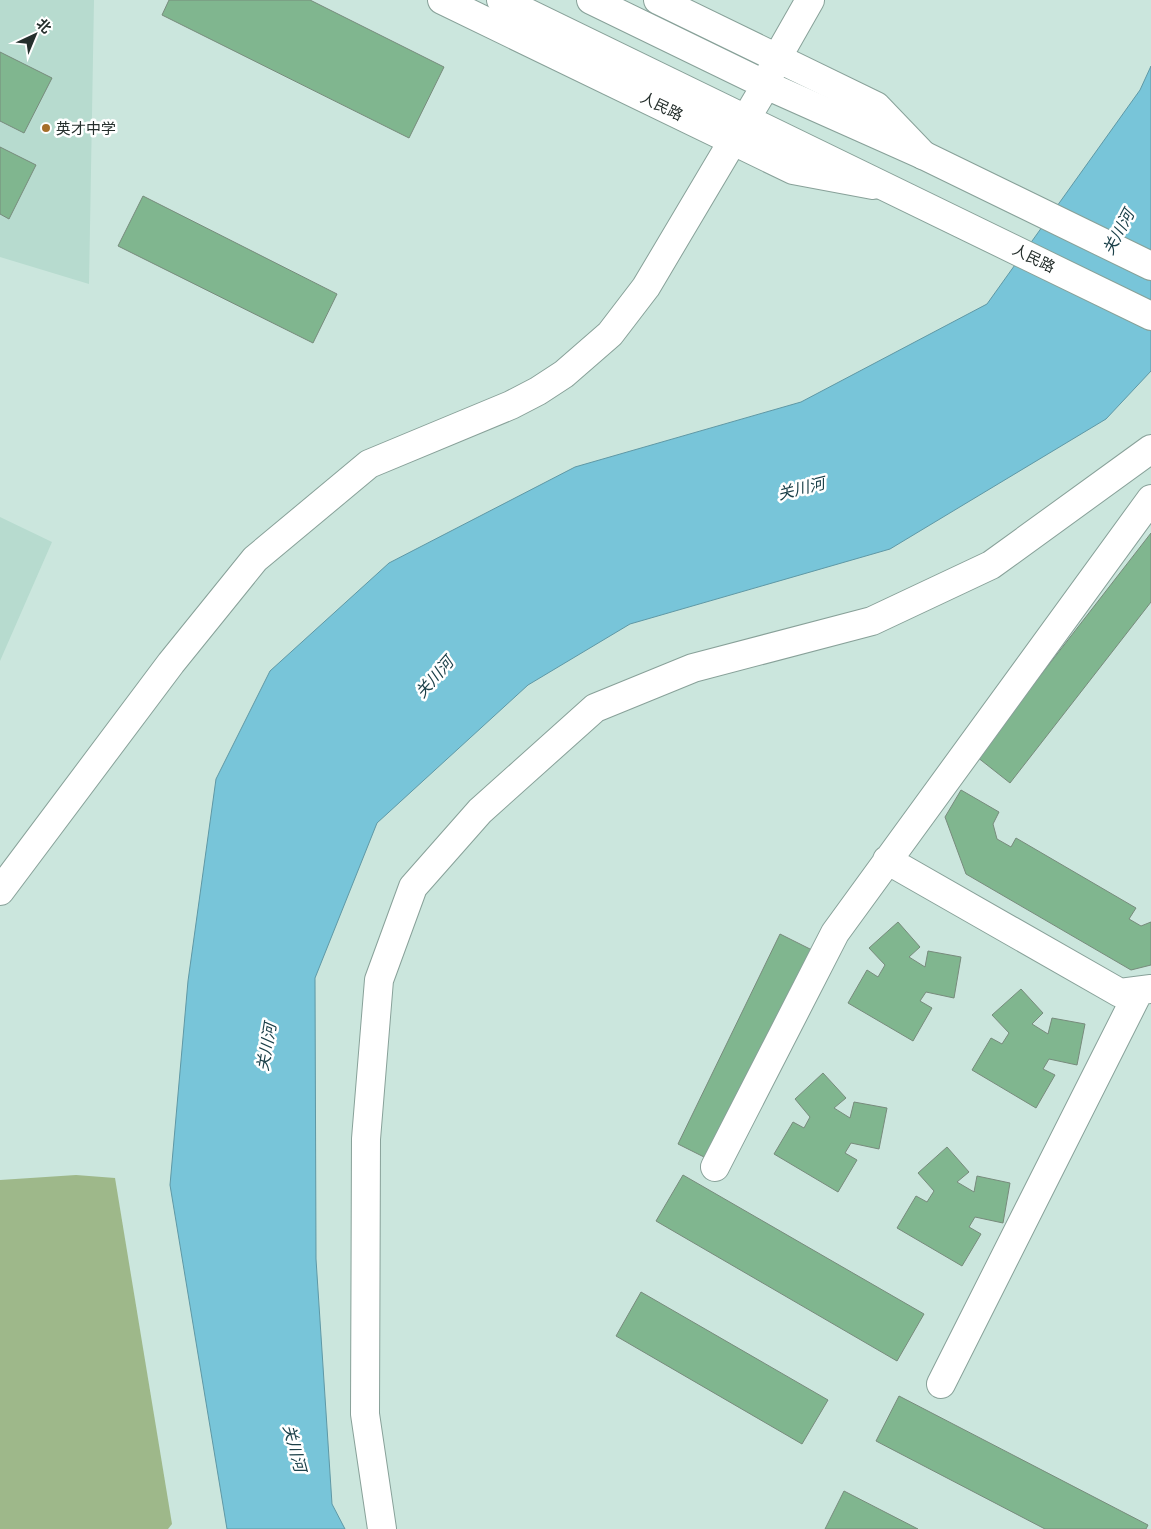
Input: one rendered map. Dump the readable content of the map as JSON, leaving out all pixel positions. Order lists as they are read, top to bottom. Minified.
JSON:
{"streets":{"street":["人民路"]},"water":["关川河"],"places":["英才中学"],"north":"top right"}
